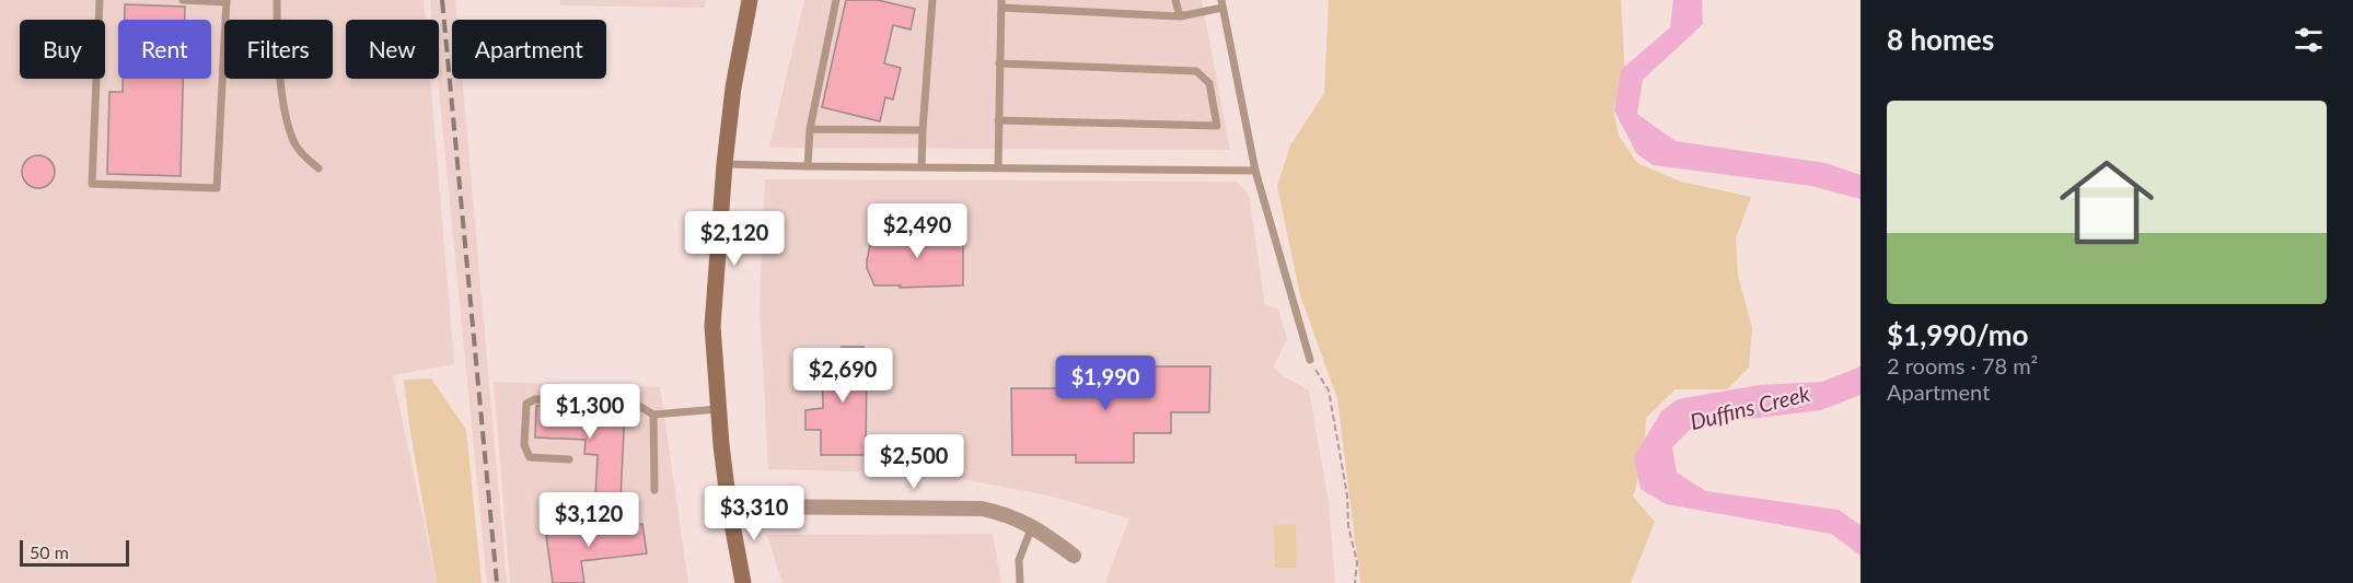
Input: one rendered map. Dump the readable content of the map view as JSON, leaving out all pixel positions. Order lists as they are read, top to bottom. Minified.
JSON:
{"water":["Duffins Creek"],"scale_bar":"50 m","page":{"heading":"8 homes","chip":["Buy","Rent","Filters","New","Apartment"],"list":[{"name":"$1,990/mo","note":"2 rooms · 78 m² · Apartment"}],"price":["$2,490","$2,120","$2,690","$1,990","$1,300","$2,500","$3,310","$3,120"],"scale":"50 m"}}
